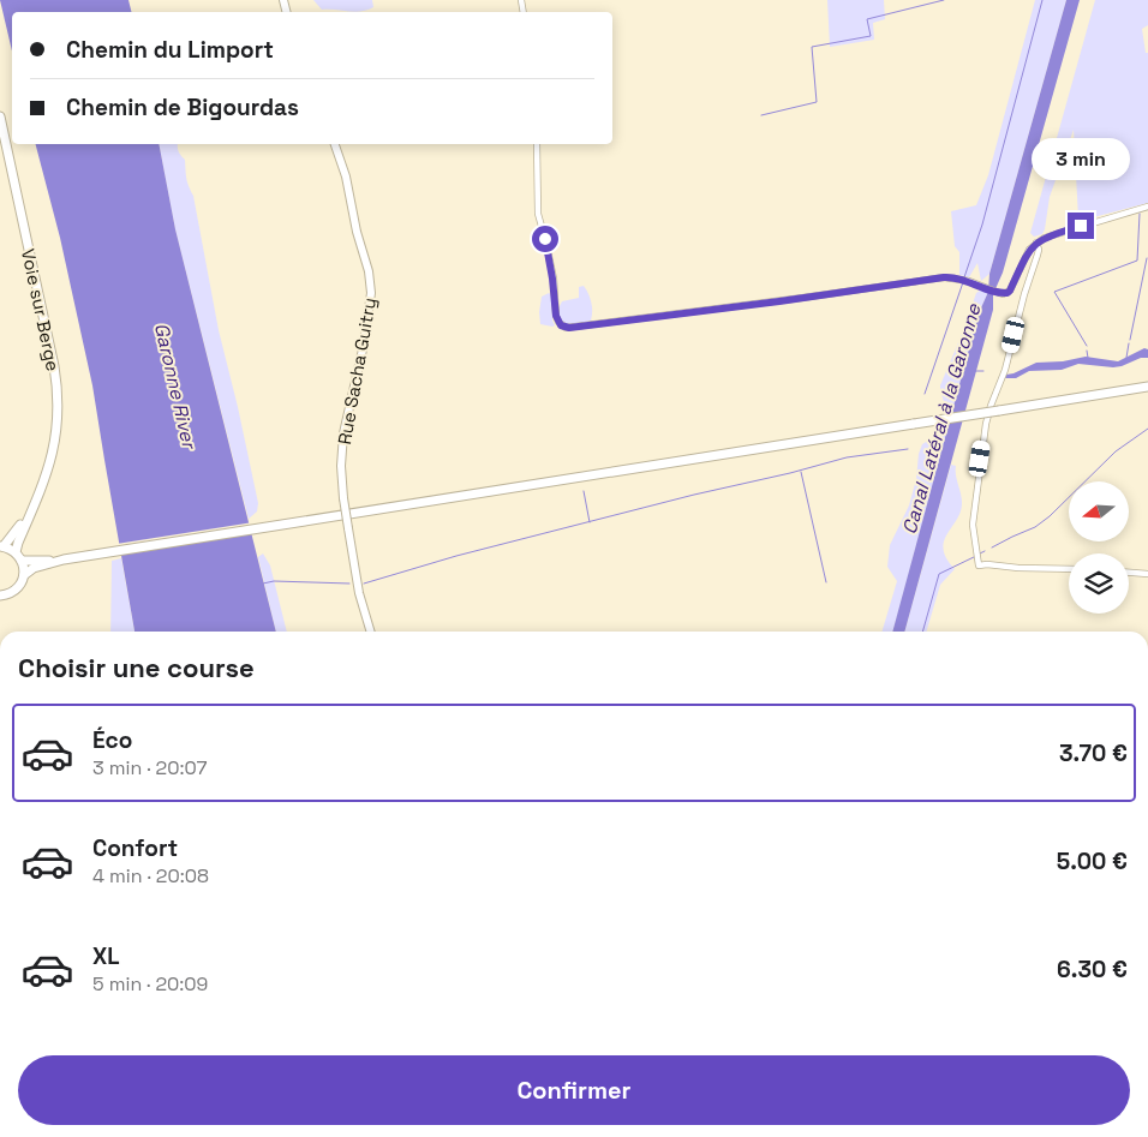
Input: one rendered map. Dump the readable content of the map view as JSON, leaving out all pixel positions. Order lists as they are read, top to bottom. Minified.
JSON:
{"streets":{"main road":["Voie sur Berge"],"street":["Rue Sacha Guitry"]},"water":["Garonne River","Canal Latéral à la Garonne"],"north":"left","page":{"banner":["Chemin du Limport","Chemin de Bigourdas"],"bubble":"3 min","heading":"Choisir une course","list":[{"name":"Éco","note":"3 min · 20:07","value":"3.70 €"},{"name":"Confort","note":"4 min · 20:08","value":"5.00 €"},{"name":"XL","note":"5 min · 20:09","value":"6.30 €"}],"buttons":"Confirmer"}}
